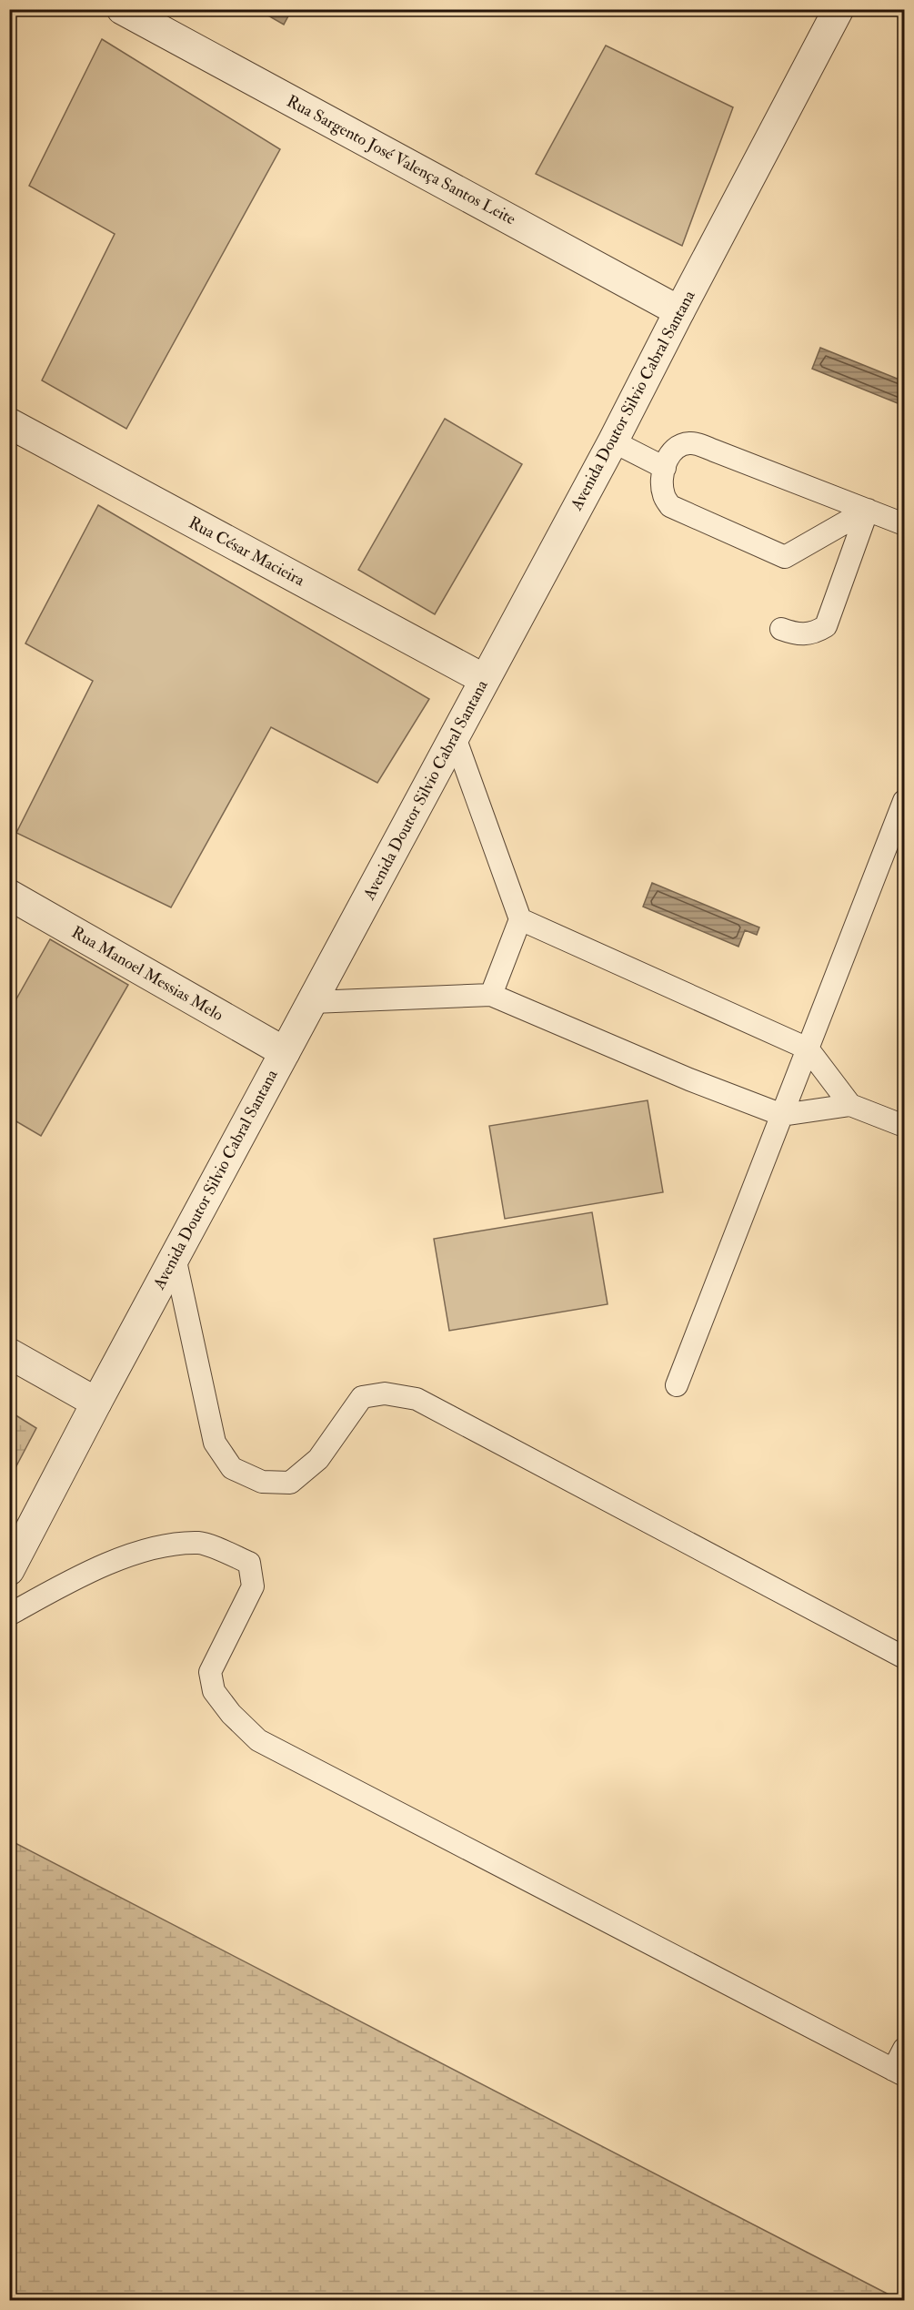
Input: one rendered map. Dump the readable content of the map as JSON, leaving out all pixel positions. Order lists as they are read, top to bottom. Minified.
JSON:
{"streets":{"street":["Rua Sargento José Valença Santos Leite","Avenida Doutor Silvio Cabral Santana","Rua César Macieira","Rua Manoel Messias Melo"]},"crossings":[["Rua Sargento José Valença Santos Leite","Avenida Doutor Silvio Cabral Santana"],["Avenida Doutor Silvio Cabral Santana","Rua César Macieira"],["Avenida Doutor Silvio Cabral Santana","Rua Manoel Messias Melo"]]}
